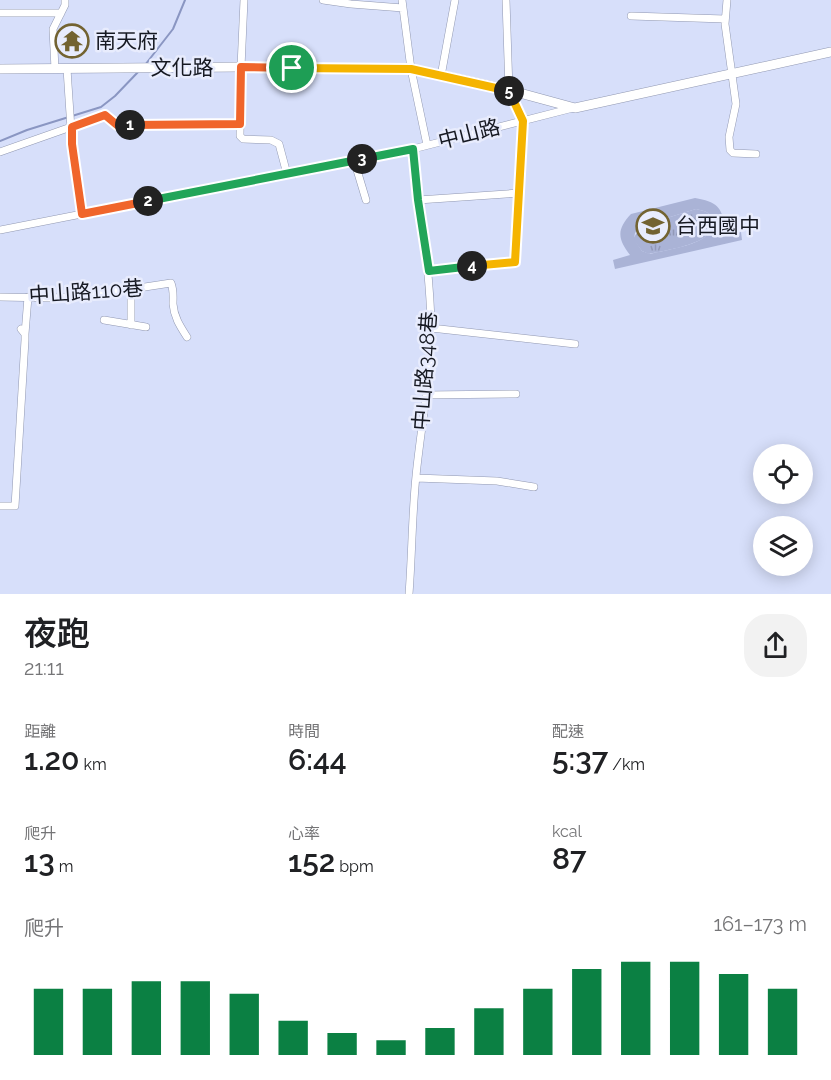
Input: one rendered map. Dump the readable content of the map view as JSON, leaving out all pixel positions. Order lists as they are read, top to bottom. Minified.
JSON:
{"streets":{"main road":["文化路","中山路"],"street":["中山路110巷","中山路348巷"]},"crossings":[["文化路","中山路"],["中山路","中山路348巷"]],"places":{"temple":["南天府"],"school or university":["台西國中"]},"page":{"pins":["5","1","3","2","4"],"heading":["夜跑","21:11"],"stats":[["距離","1.20 km"],["時間","6:44"],["配速","5:37 /km"],["爬升","13 m"],["心率","152 bpm"],["kcal","87"]],"chart":["爬升","161–173 m"]}}
